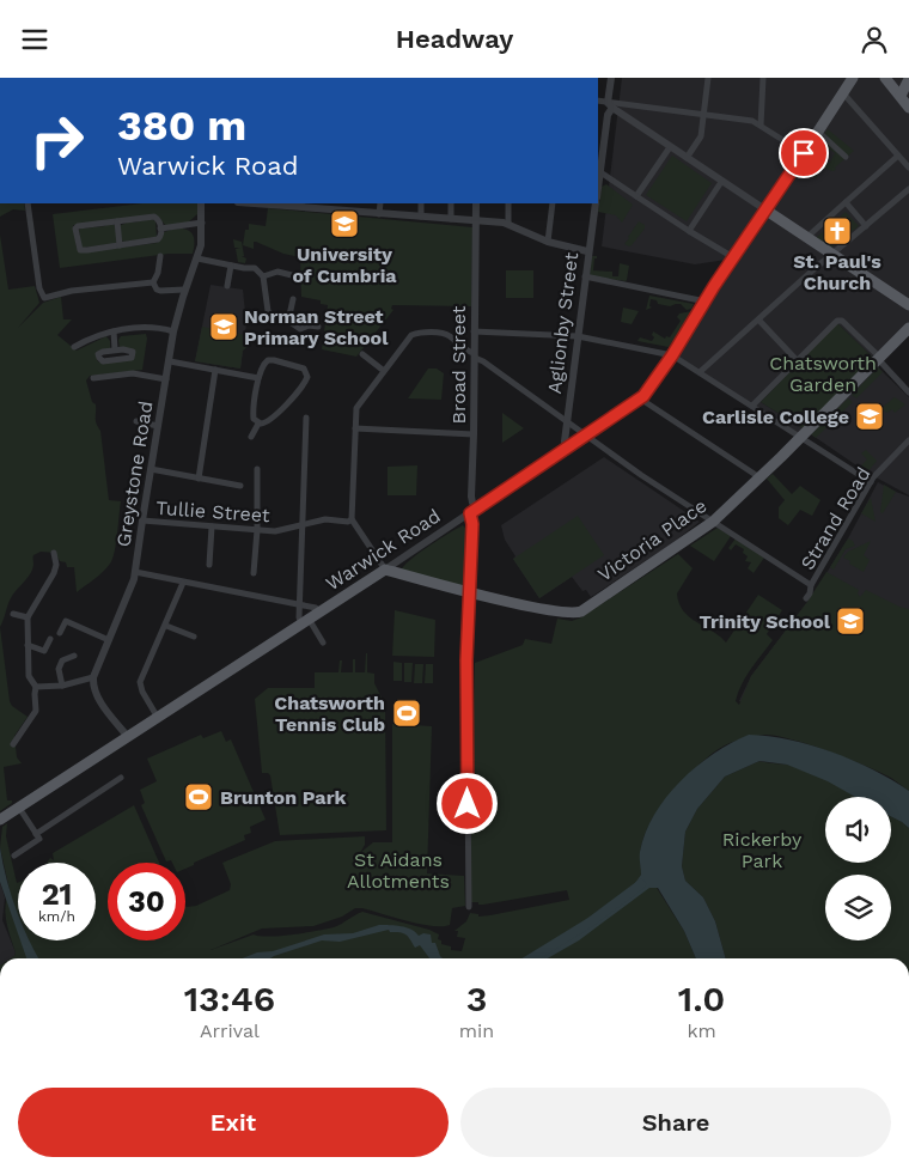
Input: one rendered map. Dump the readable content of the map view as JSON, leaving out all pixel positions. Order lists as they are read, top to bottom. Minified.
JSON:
{"streets":{"main road":["Victoria Place","Warwick Road"],"street":["Aglionby Street","Broad Street","Greystone Road","Tullie Street","Strand Road"]},"crossings":[["Aglionby Street","Warwick Road"],["Broad Street","Warwick Road"],["Greystone Road","Tullie Street"],["Victoria Place","Warwick Road"]],"parks":["Chatsworth Garden","Rickerby Park","St Aidans Allotments"],"places":{"school or university":["University of Cumbria","Norman Street Primary School","Carlisle College","Trinity School"],"church":["St. Paul's Church"],"sports":["Chatsworth Tennis Club","Brunton Park"]},"page":{"header":"Headway","turn":["380 m","Warwick Road"],"speed":"21 km/h","limit":"30","eta":["13:46","Arrival","3","min","1.0","km"],"buttons":["Exit","Share"]}}
